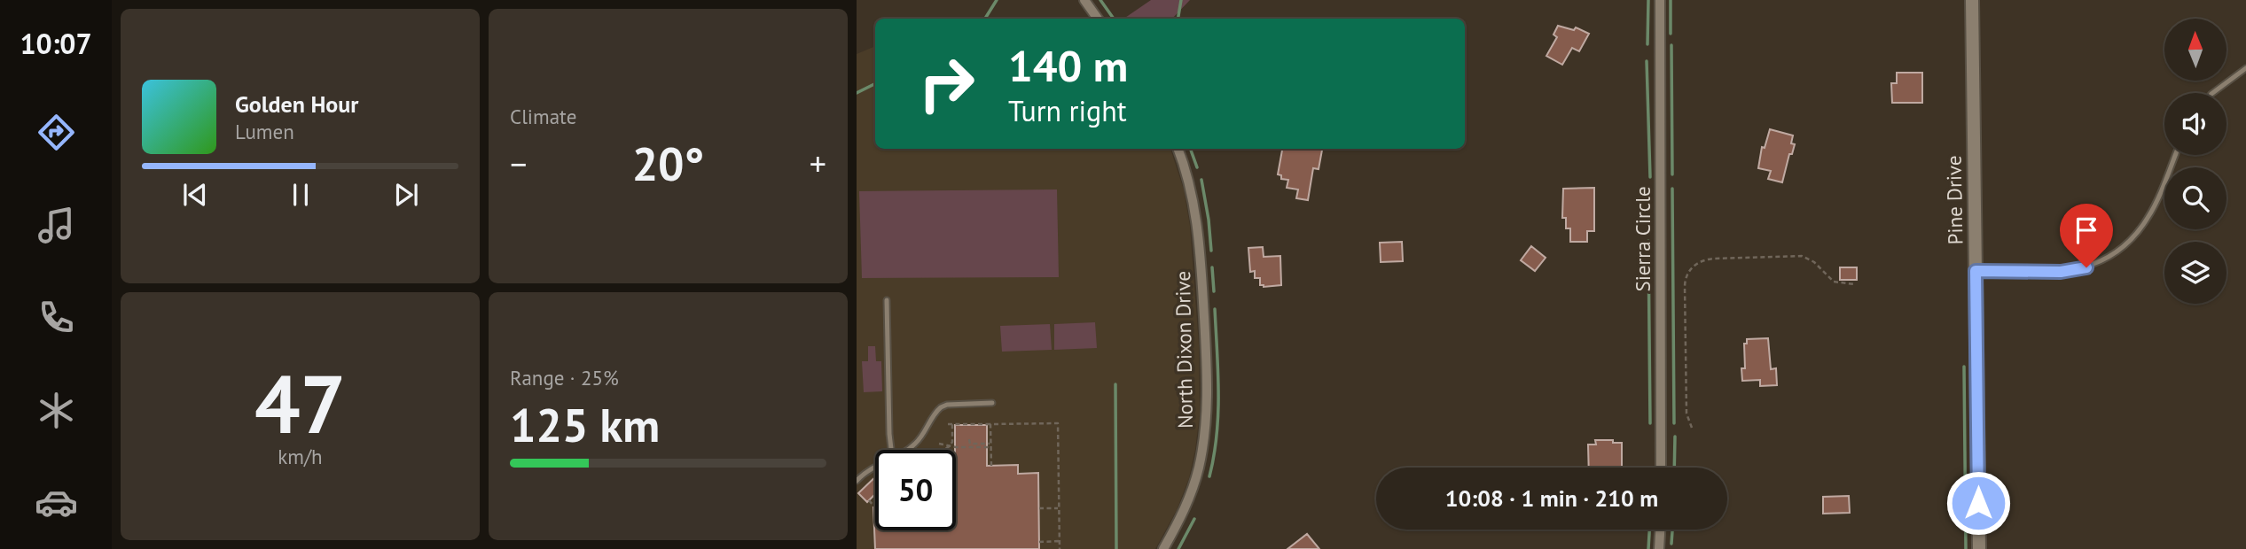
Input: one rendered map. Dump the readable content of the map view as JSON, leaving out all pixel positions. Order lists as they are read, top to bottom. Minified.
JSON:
{"streets":{"main road":["Pine Drive"],"street":["Sierra Circle","North Dixon Drive"]},"north":"top","page":{"tabs":"10:07","tile":["Climate",["47","km/h"],["Range · 25%","125 km"]],"turn":["140 m","Turn right"],"song":["Golden Hour","Lumen"],"heat":["−","20°","+"],"limit":"50","trip":"10:08 · 1 min · 210 m"}}
